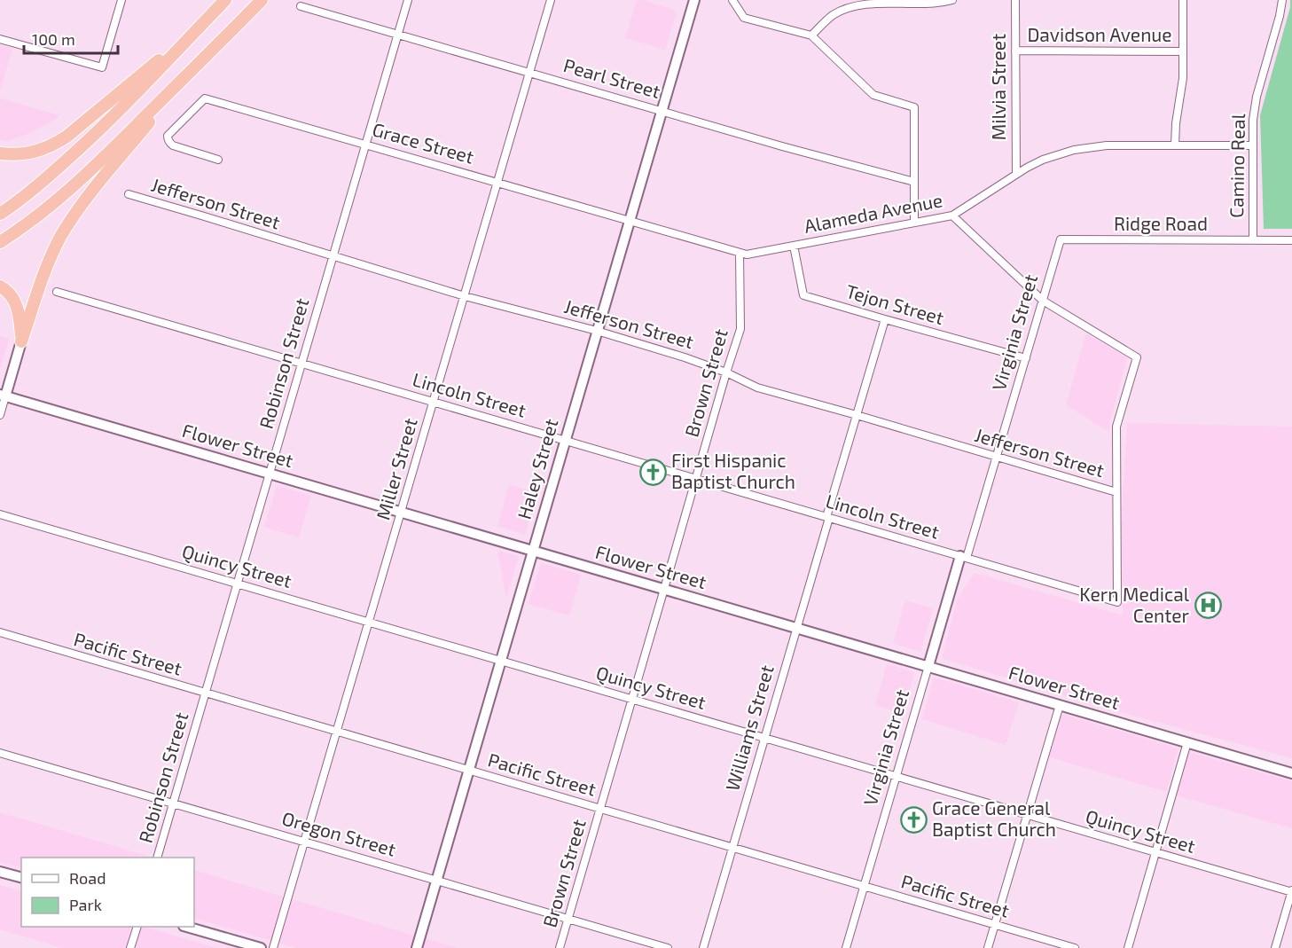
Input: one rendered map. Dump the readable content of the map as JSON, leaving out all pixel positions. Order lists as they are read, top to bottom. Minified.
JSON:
{"streets":{"street":["Davidson Avenue","Pearl Street","Milvia Street","Grace Street","Camino Real","Jefferson Street","Alameda Avenue","Ridge Road","Tejon Street","Virginia Street","Robinson Street","Brown Street","Lincoln Street","Flower Street","Miller Street","Haley Street","Quincy Street","Pacific Street","Williams Street","Oregon Street"]},"crossings":[["Davidson Avenue","Milvia Street"],["Pearl Street","Robinson Street"],["Pearl Street","Miller Street"],["Pearl Street","Haley Street"],["Milvia Street","Alameda Avenue"],["Grace Street","Alameda Avenue"],["Grace Street","Robinson Street"],["Grace Street","Brown Street"],["Grace Street","Miller Street"],["Grace Street","Haley Street"],["Camino Real","Alameda Avenue"],["Camino Real","Ridge Road"],["Jefferson Street","Virginia Street"],["Jefferson Street","Robinson Street"],["Jefferson Street","Brown Street"],["Jefferson Street","Lincoln Street"],["Jefferson Street","Miller Street"],["Jefferson Street","Haley Street"],["Jefferson Street","Williams Street"],["Alameda Avenue","Tejon Street"],["Alameda Avenue","Brown Street"],["Ridge Road","Virginia Street"],["Tejon Street","Virginia Street"],["Tejon Street","Williams Street"],["Virginia Street","Lincoln Street"],["Virginia Street","Flower Street"],["Virginia Street","Quincy Street"],["Virginia Street","Pacific Street"],["Robinson Street","Lincoln Street"],["Robinson Street","Flower Street"],["Robinson Street","Quincy Street"],["Robinson Street","Pacific Street"],["Robinson Street","Oregon Street"],["Brown Street","Lincoln Street"],["Brown Street","Flower Street"],["Brown Street","Quincy Street"],["Brown Street","Pacific Street"],["Brown Street","Oregon Street"],["Lincoln Street","Miller Street"],["Lincoln Street","Haley Street"],["Lincoln Street","Williams Street"],["Flower Street","Miller Street"],["Flower Street","Haley Street"],["Flower Street","Williams Street"],["Miller Street","Quincy Street"],["Miller Street","Pacific Street"],["Miller Street","Oregon Street"],["Haley Street","Quincy Street"],["Haley Street","Pacific Street"],["Haley Street","Oregon Street"],["Quincy Street","Williams Street"],["Pacific Street","Williams Street"]],"places":{"church":["First Hispanic Baptist Church","Grace General Baptist Church"],"hospital":["Kern Medical Center"]},"legend":["Road","Park"],"scale_bar":"100 m"}
